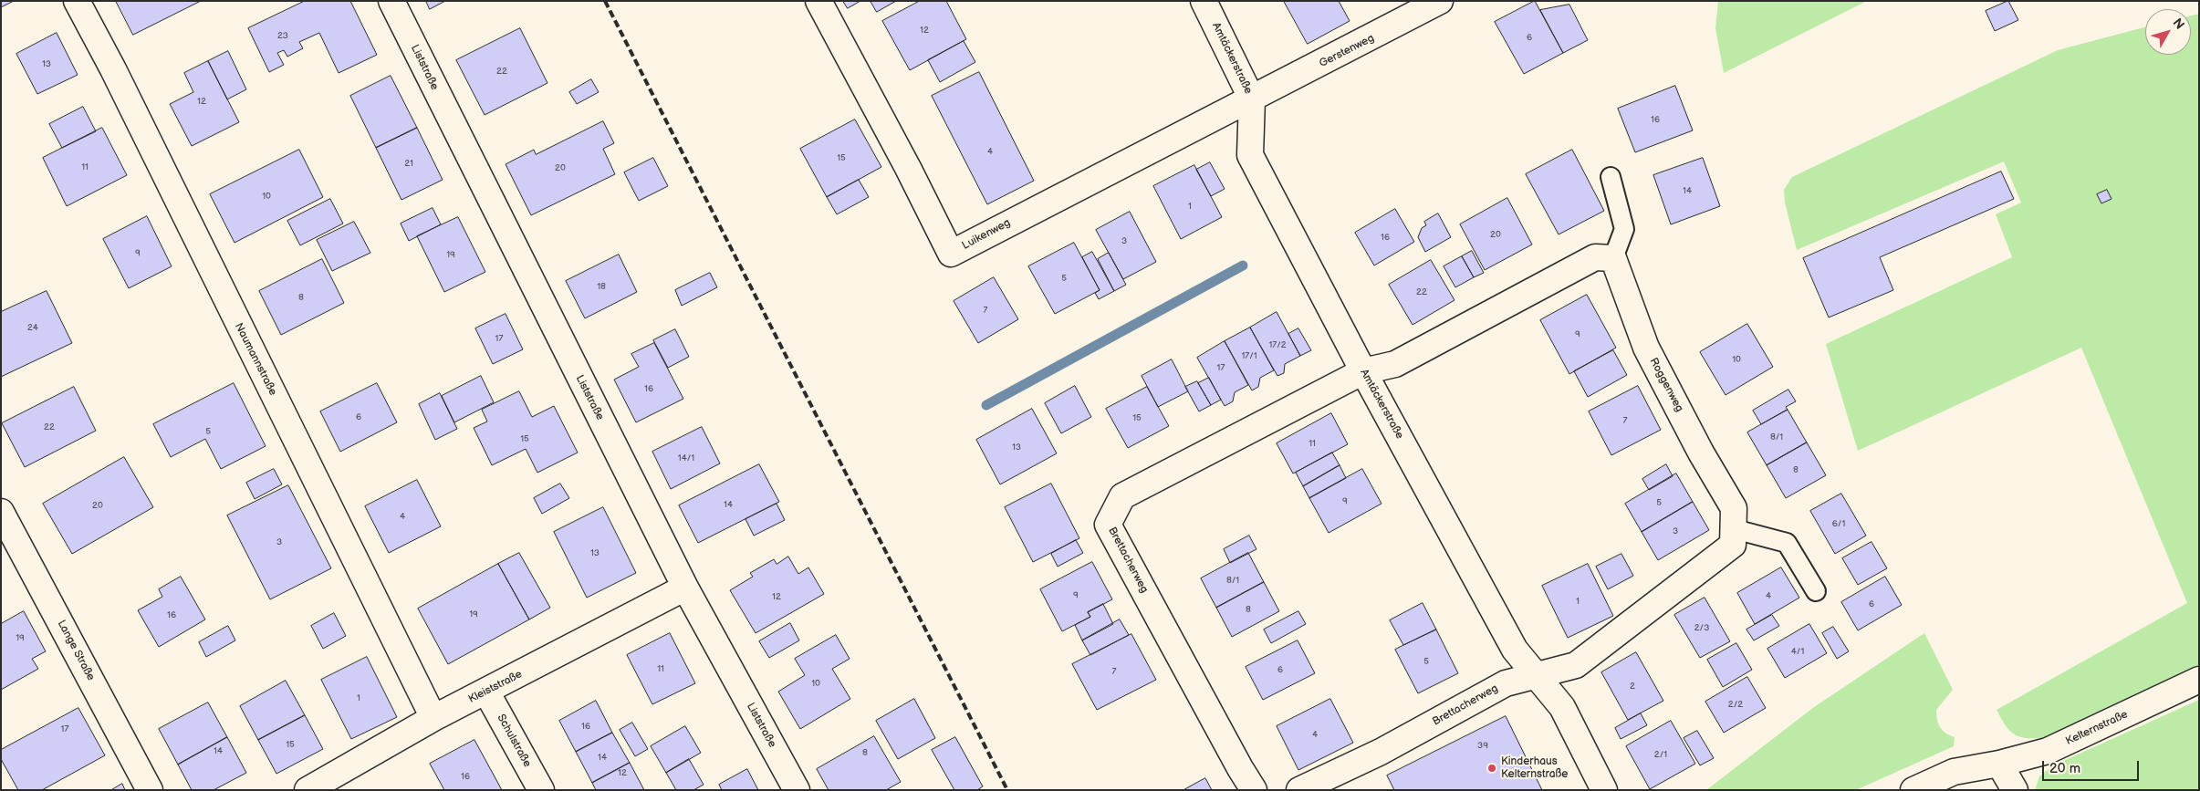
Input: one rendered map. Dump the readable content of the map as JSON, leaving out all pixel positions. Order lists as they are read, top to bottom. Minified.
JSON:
{"streets":{"street":["Gerstenweg","Amtäckerstraße","Liststraße","Luikenweg","Naumannstraße","Roggenweg","Brettacherweg","Lange Straße","Kleiststraße","Kelternstraße","Schulstraße"]},"crossings":[["Gerstenweg","Amtäckerstraße"],["Gerstenweg","Luikenweg"],["Amtäckerstraße","Luikenweg"],["Amtäckerstraße","Roggenweg"],["Amtäckerstraße","Brettacherweg"],["Liststraße","Kleiststraße"],["Naumannstraße","Kleiststraße"],["Roggenweg","Brettacherweg"],["Kleiststraße","Schulstraße"]],"places":["Kinderhaus Kelternstraße"],"house_numbers":["12","23","6","13","22","12","16","4","15","21","11","20","14","10","1","20","16","3","9","19","5","18","22","8","7","24","9","17","17/2","17/1","10","17","16","6","15","7","22","5","8/1","15","11","13","14/1","8","9","5","14","20","4","6/1","3","3","13","8/1","9","4","12","1","6","8","19","16","2/3","19","4/1","5","11","6","7","10","2","1","2/2","16","17","4","15","39","14","8","2/1","14","12","16"],"scale_bar":"20 m","north":"top right"}
